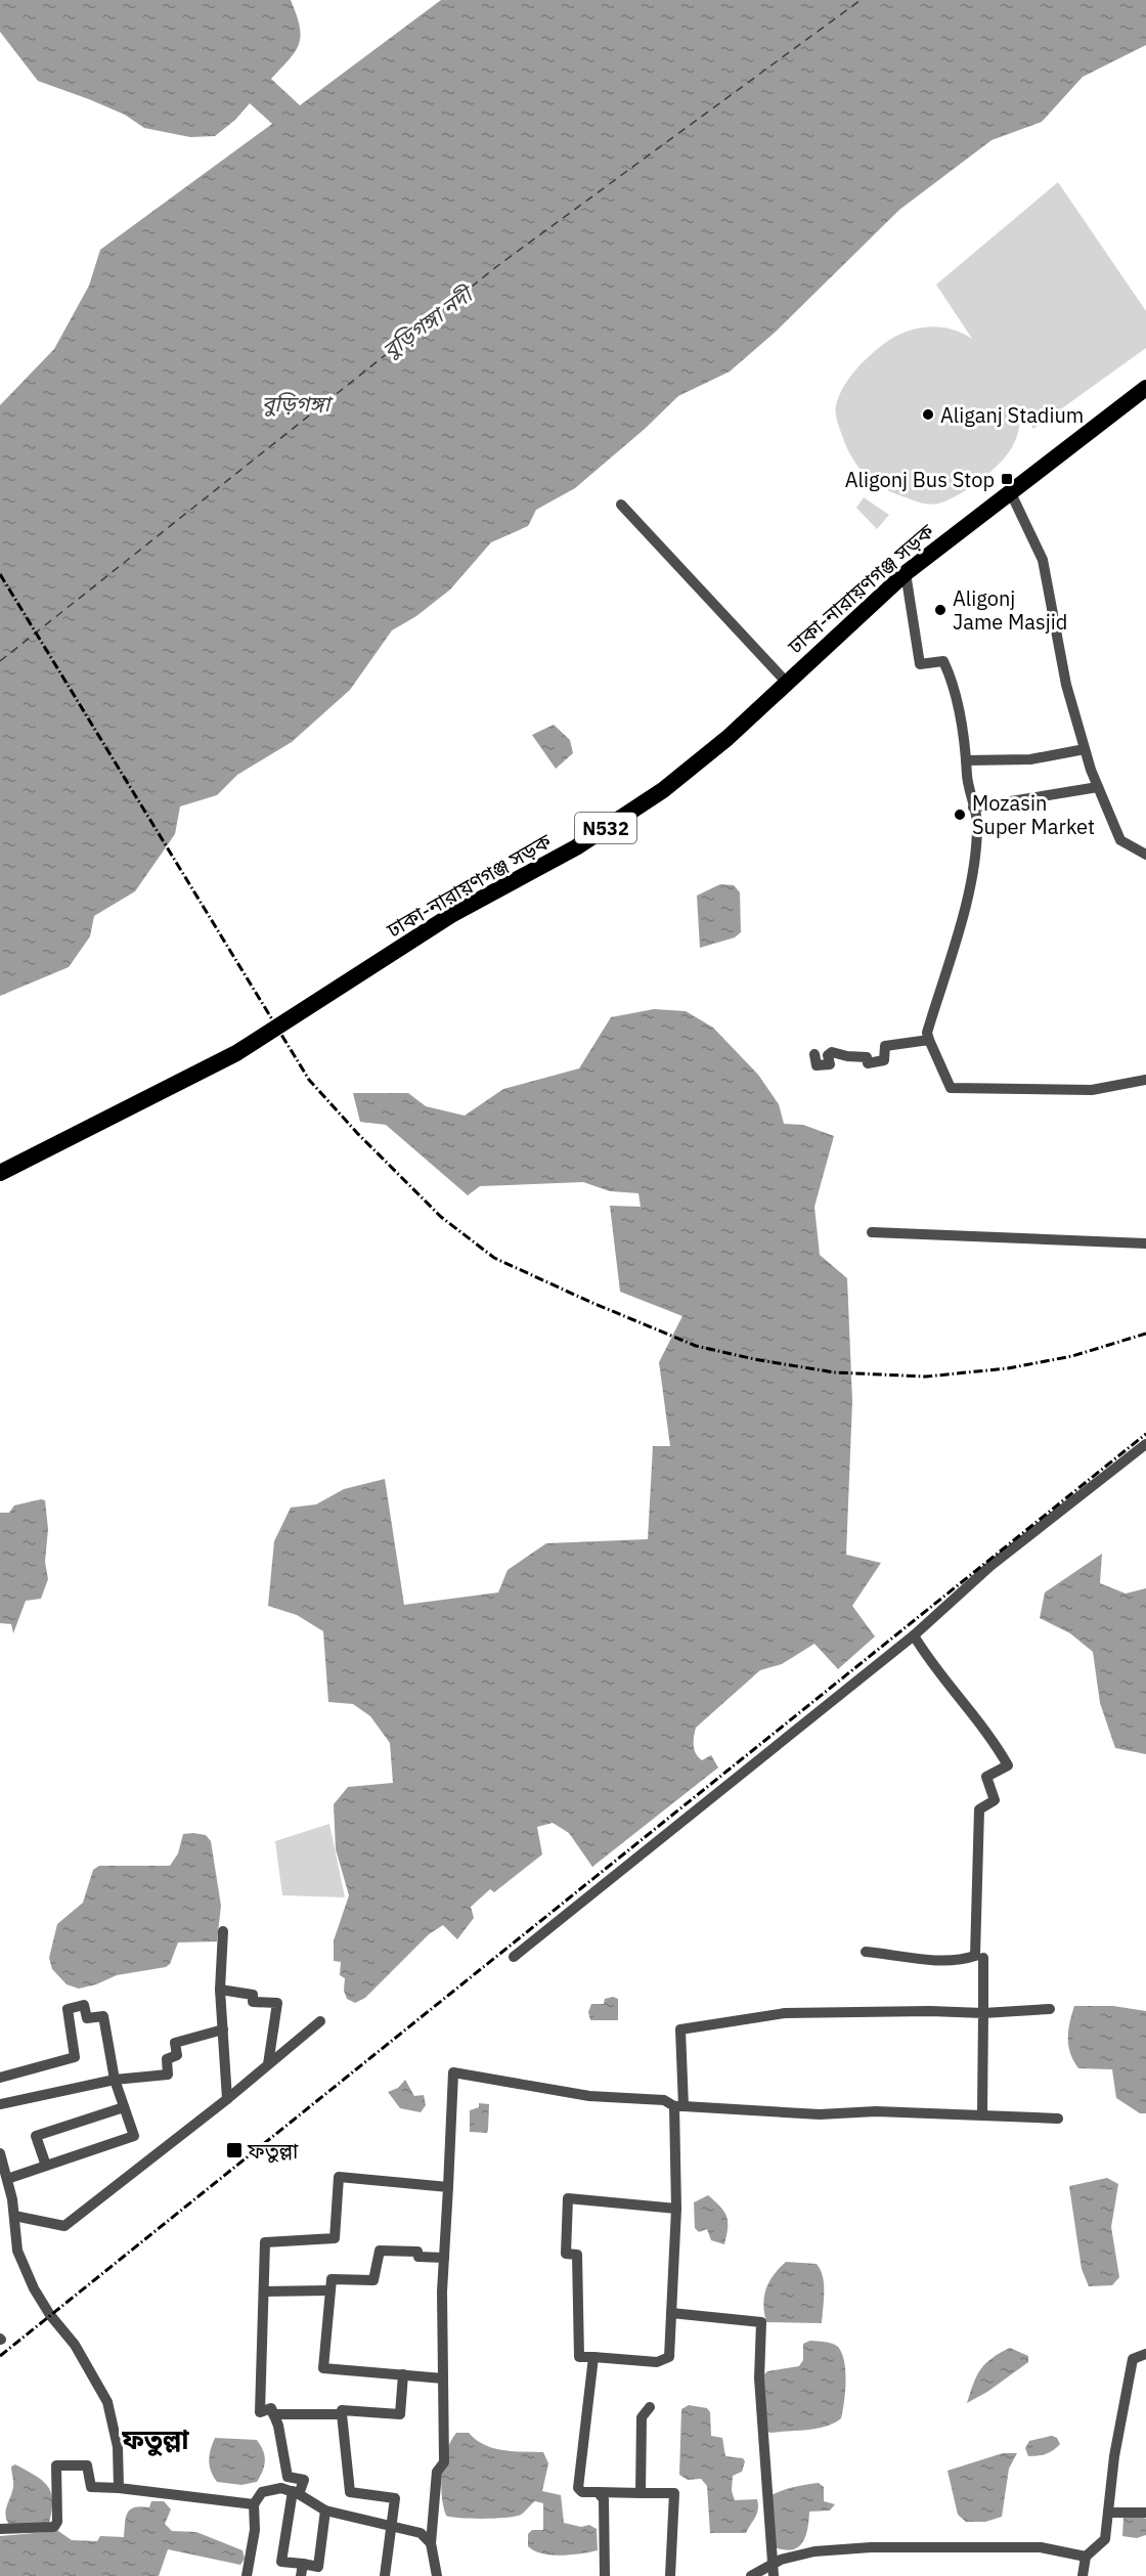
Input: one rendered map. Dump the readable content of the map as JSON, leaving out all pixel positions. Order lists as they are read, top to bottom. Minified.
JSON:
{"streets":{"highway":["ঢাকা-নারায়ণগঞ্জ সড়ক","N532"]},"districts":["ফতুল্লা"],"water":["বুড়িগঙ্গা নদী","বুড়িগঙ্গা"],"places":{"other":["Aliganj Stadium","Aligonj Jame Masjid","Mozasin Super Market"],"transit":["Aligonj Bus Stop","ফতুল্লা"]}}
